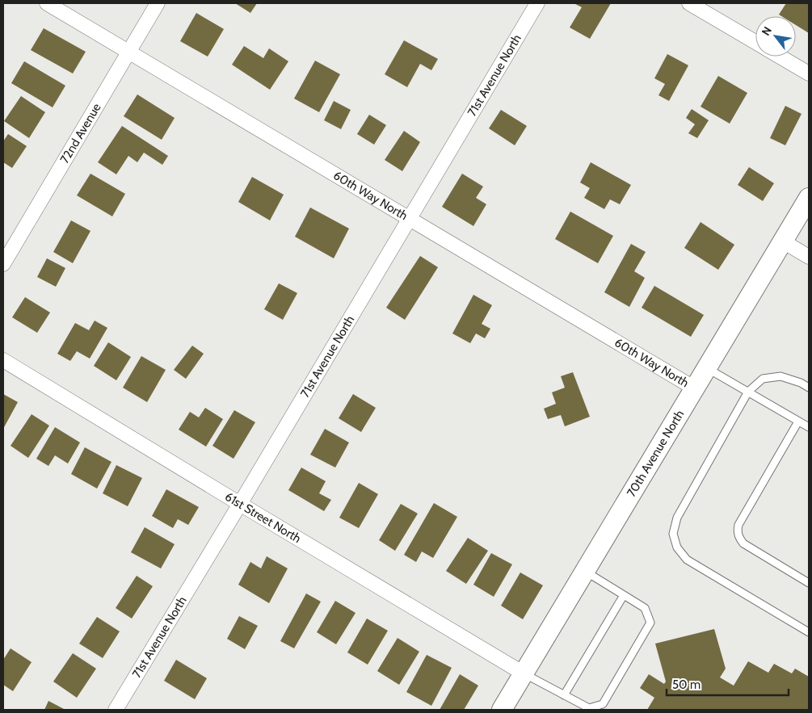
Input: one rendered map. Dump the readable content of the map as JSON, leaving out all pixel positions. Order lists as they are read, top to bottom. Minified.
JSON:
{"streets":{"street":["71st Avenue North","72nd Avenue","60th Way North","70th Avenue North","61st Street North"]},"crossings":[["71st Avenue North","60th Way North"],["71st Avenue North","61st Street North"],["72nd Avenue","60th Way North"],["60th Way North","70th Avenue North"],["70th Avenue North","61st Street North"]],"scale_bar":"50 m","north":"top left"}
